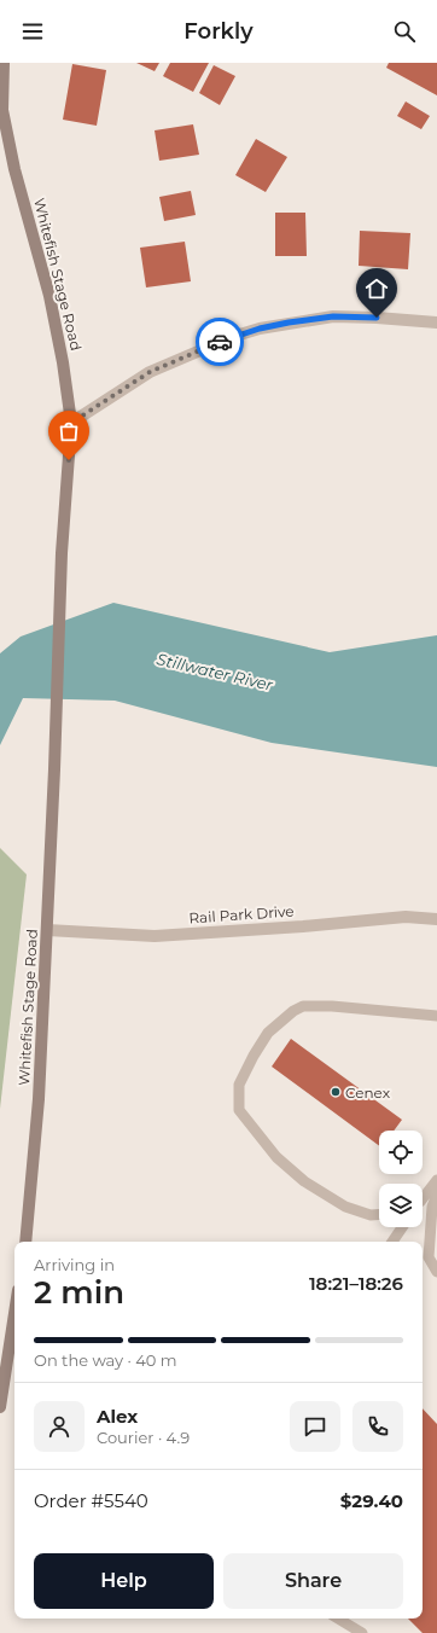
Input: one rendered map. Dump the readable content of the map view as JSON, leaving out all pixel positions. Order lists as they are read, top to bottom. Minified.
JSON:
{"streets":{"main road":["Whitefish Stage Road"],"street":["Rail Park Drive"]},"crossings":[["Whitefish Stage Road","Rail Park Drive"]],"water":["Stillwater River"],"places":["Cenex"],"page":{"header":"Forkly","heading":["2 min","Arriving in","18:21–18:26"],"panel":["Alex","Courier · 4.9","Order #5540","$29.40"],"bar":"On the way · 40 m","buttons":["Help","Share"]}}
